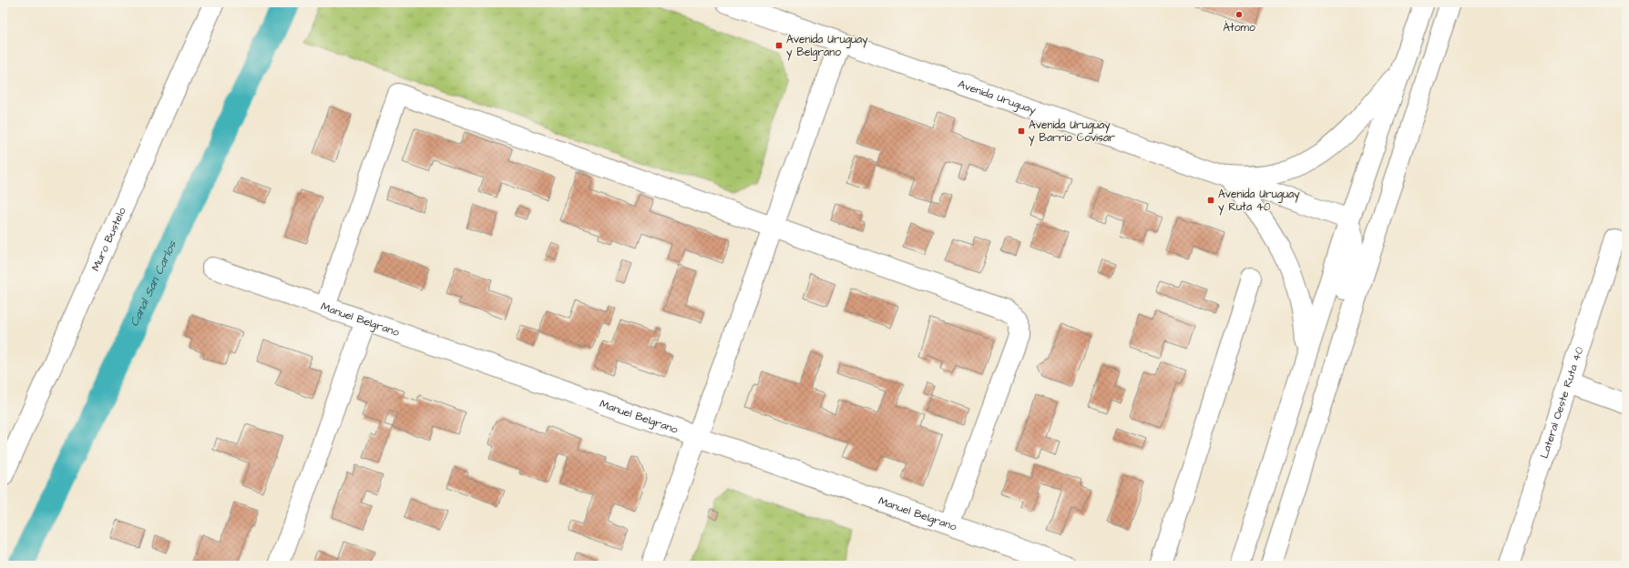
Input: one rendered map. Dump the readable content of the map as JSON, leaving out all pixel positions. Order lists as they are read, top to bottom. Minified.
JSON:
{"streets":{"main road":["Avenida Uruguay","Muro Bustelo","Manuel Belgrano","Lateral Oeste Ruta 40"]},"water":["Canal San Carlos"],"places":{"other":["Átomo"],"transit":["Avenida Uruguay y Belgrano","Avenida Uruguay y Barrio Covisar","Avenida Uruguay y Ruta 40"]}}
